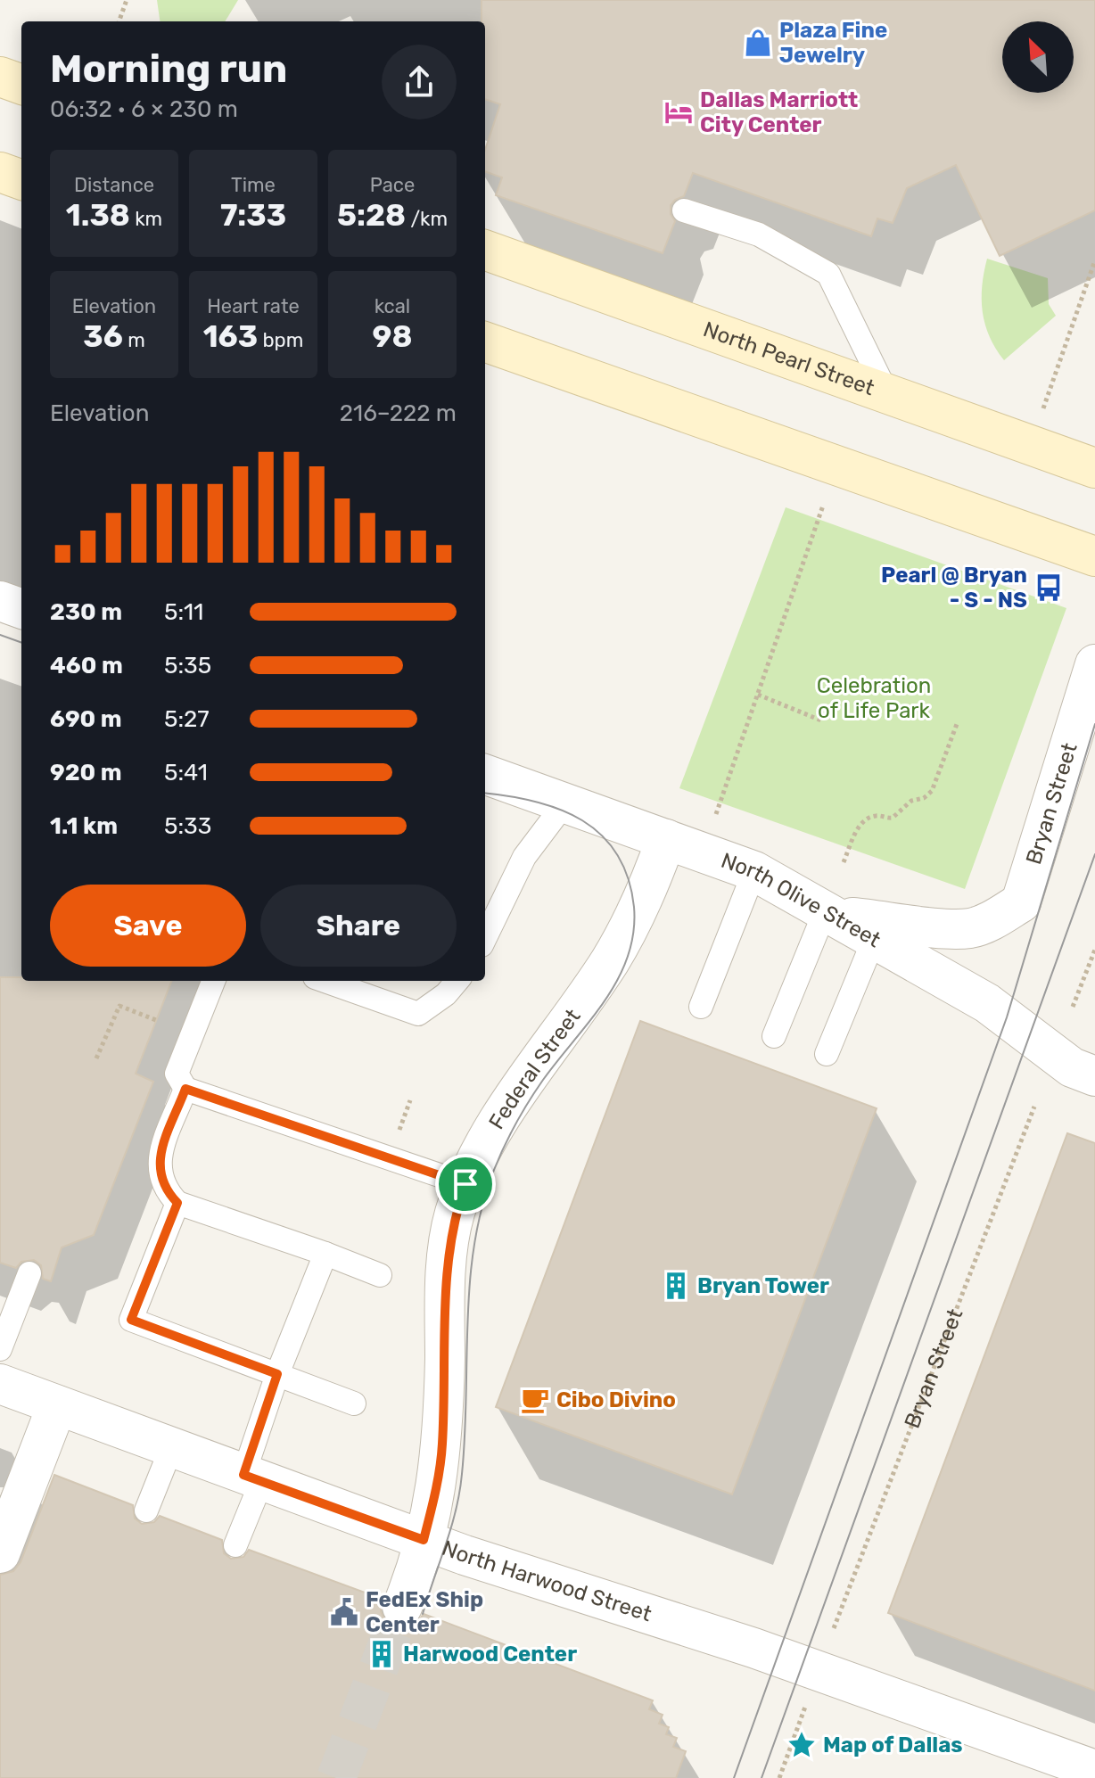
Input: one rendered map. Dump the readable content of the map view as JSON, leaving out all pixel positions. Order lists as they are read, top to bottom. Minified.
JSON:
{"streets":{"main road":["North Pearl Street"],"street":["Bryan Street","North Olive Street","Federal Street","North Harwood Street"]},"crossings":[["Bryan Street","North Olive Street"],["North Olive Street","Federal Street"],["Federal Street","North Harwood Street"]],"parks":["Celebration of Life Park"],"places":{"shop":["Plaza Fine Jewelry"],"hotel":["Dallas Marriott City Center"],"bus stop":["Pearl @ Bryan - S - NS"],"building":["Bryan Tower","Harwood Center"],"cafe":["Cibo Divino"],"public building":["FedEx Ship Center"],"place":["Map of Dallas"]},"north":"top left","page":{"heading":["Morning run","06:32 · 6 × 230 m"],"stats":[["Distance","1.38 km"],["Time","7:33"],["Pace","5:28 /km"],["Elevation","36 m"],["Heart rate","163 bpm"],["kcal","98"]],"chart":["Elevation","216–222 m"],"list":[{"name":"230 m","note":"5:11"},{"name":"460 m","note":"5:35"},{"name":"690 m","note":"5:27"},{"name":"920 m","note":"5:41"},{"name":"1.1 km","note":"5:33"}],"buttons":["Save","Share"]}}
